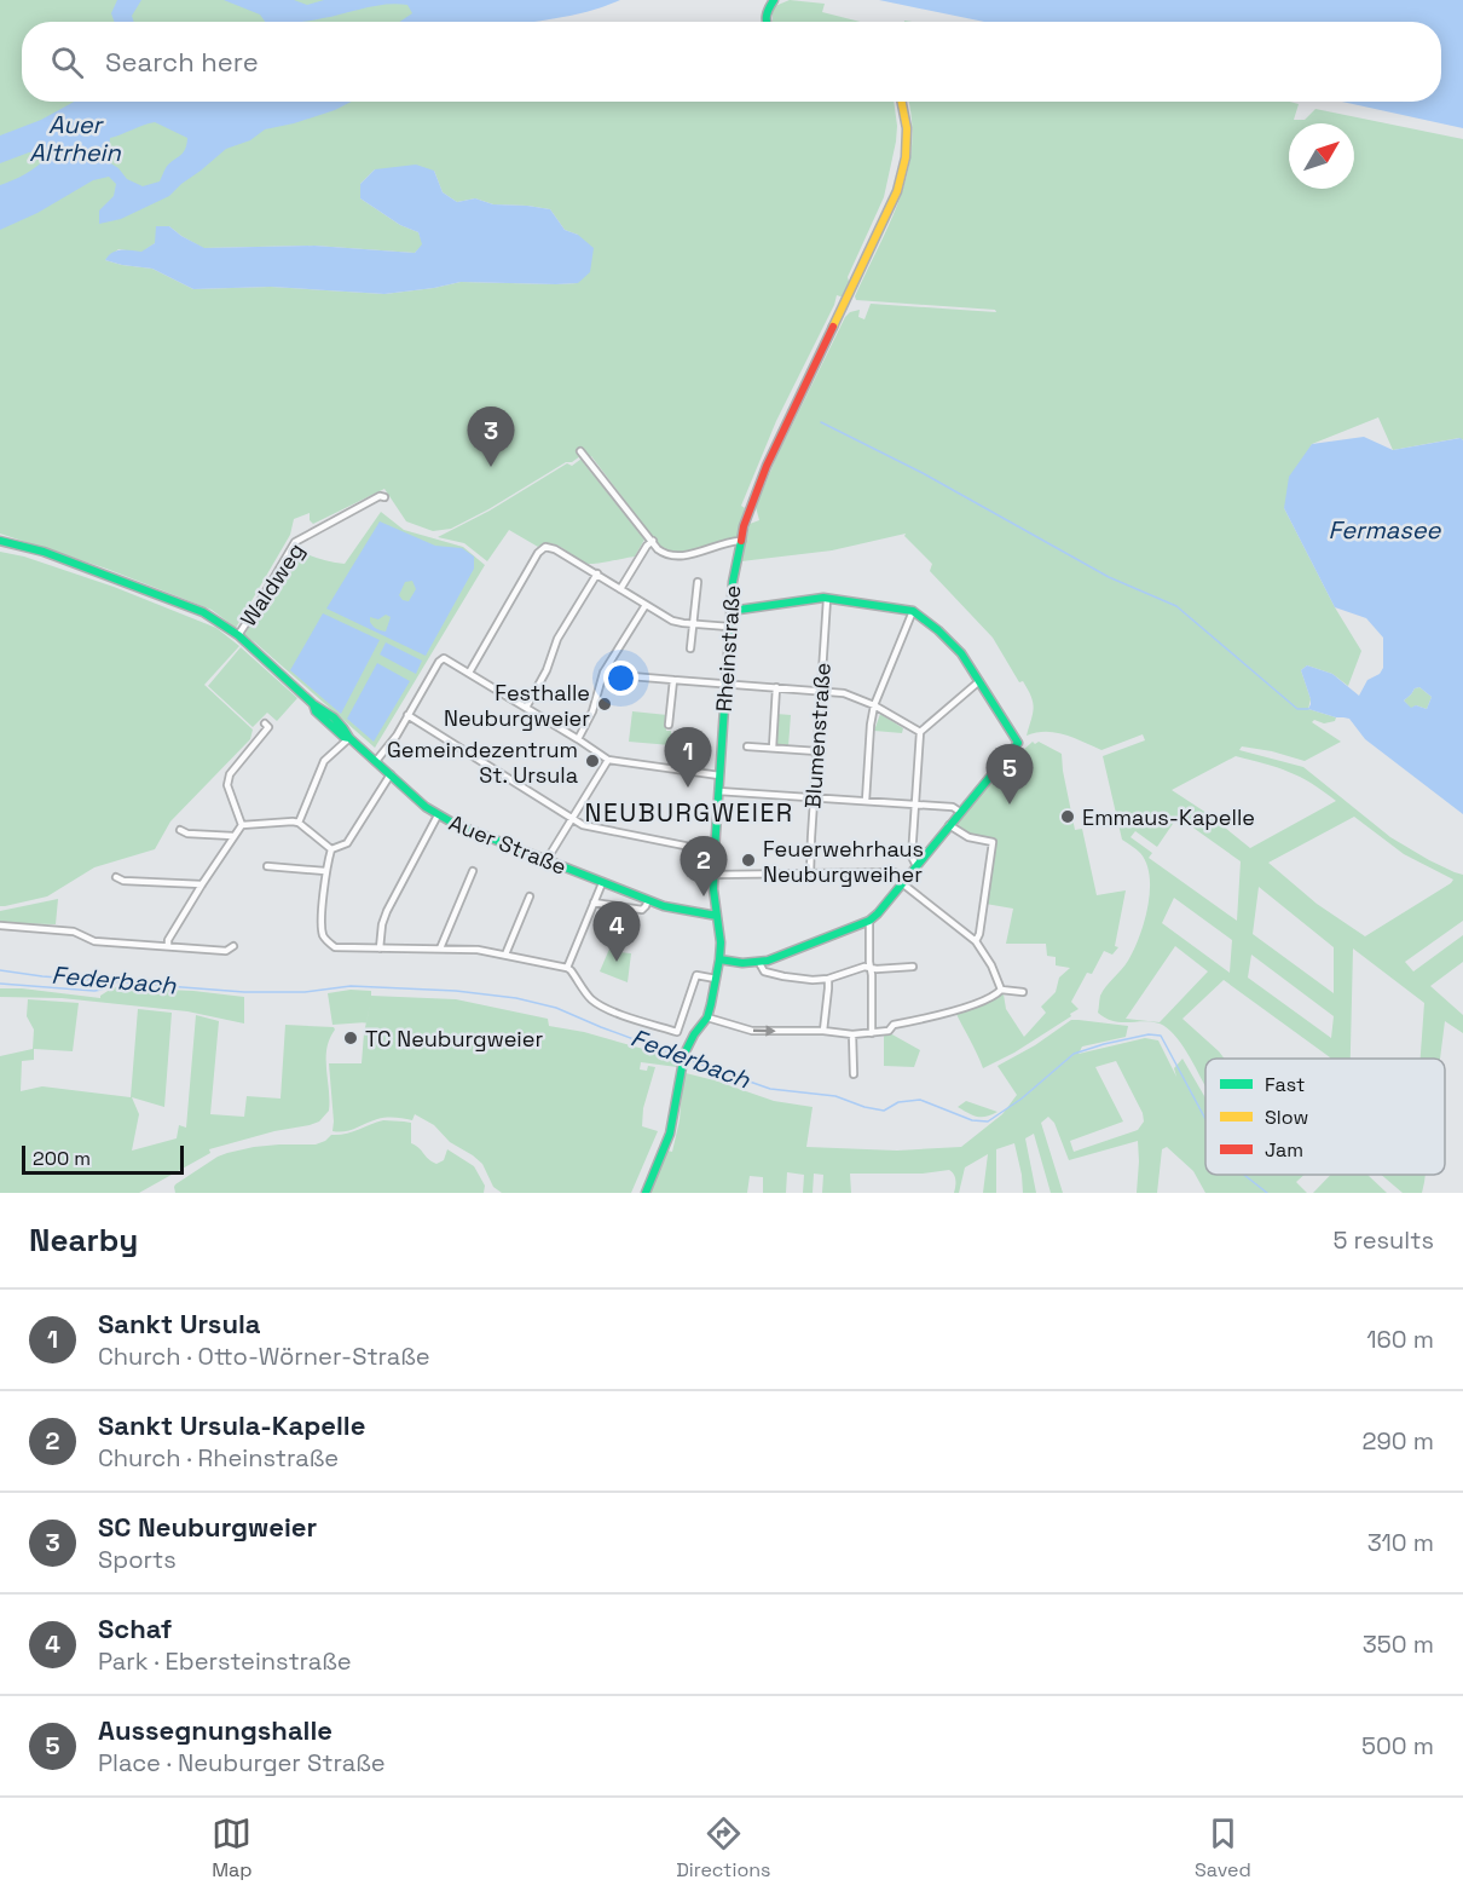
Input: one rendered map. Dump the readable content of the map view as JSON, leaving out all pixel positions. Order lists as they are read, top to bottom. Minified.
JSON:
{"streets":{"main road":["Rheinstraße","Auer Straße"],"street":["Waldweg","Blumenstraße"]},"crossings":[["Waldweg","Auer Straße"],["Rheinstraße","Auer Straße"]],"districts":["NEUBURGWEIER"],"water":["Auer Altrhein","Fermasee","Federbach"],"places":["Festhalle Neuburgweier","Gemeindezentrum St. Ursula","Emmaus-Kapelle","Feuerwehrhaus Neuburgweiher","TC Neuburgweier"],"legend":["Fast","Slow","Jam"],"scale_bar":"200 m","north":"top right","page":{"search":"Search here","pins":["3","1","5","2","4"],"scale":"200 m","heading":["Nearby","5 results"],"list":[{"mark":"1","name":"Sankt Ursula","note":"Church · Otto-Wörner-Straße","value":"160 m"},{"mark":"2","name":"Sankt Ursula-Kapelle","note":"Church · Rheinstraße","value":"290 m"},{"mark":"3","name":"SC Neuburgweier","note":"Sports","value":"310 m"},{"mark":"4","name":"Schaf","note":"Park · Ebersteinstraße","value":"350 m"},{"mark":"5","name":"Aussegnungshalle","note":"Place · Neuburger Straße","value":"500 m"}],"nav":["Map","Directions","Saved"]}}
